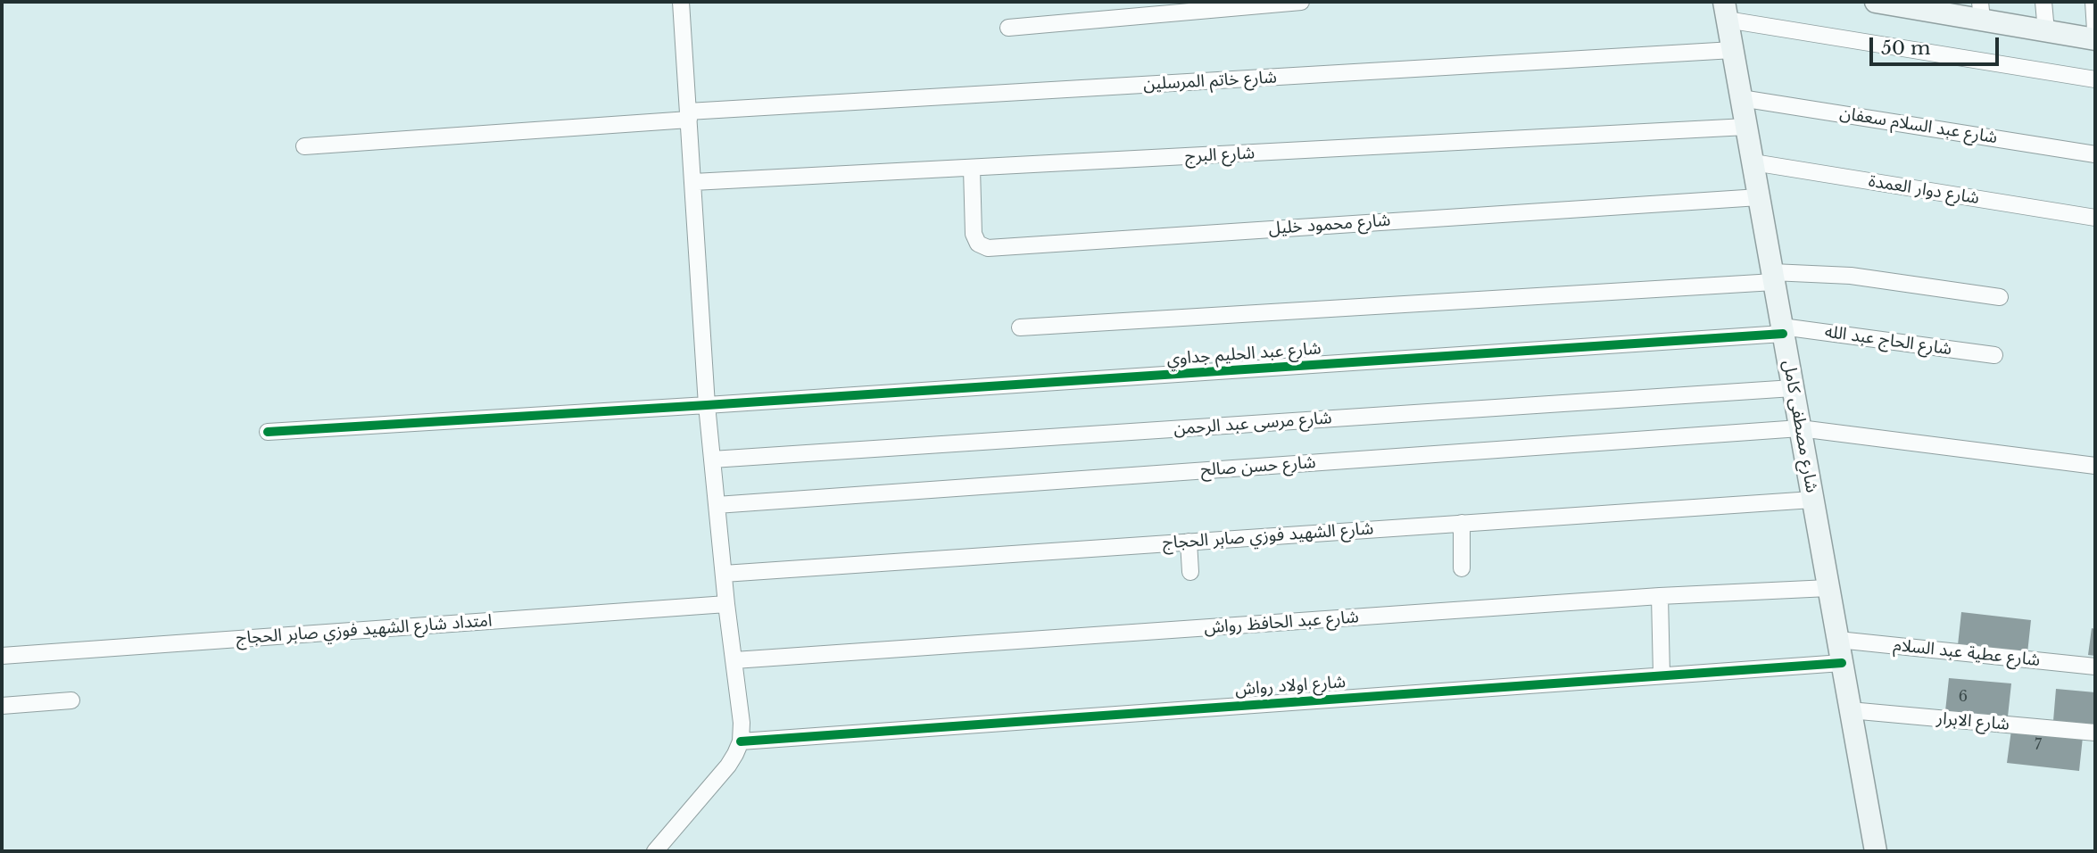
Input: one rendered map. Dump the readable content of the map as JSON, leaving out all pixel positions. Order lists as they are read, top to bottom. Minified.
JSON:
{"streets":{"street":["شارع خاتم المرسلين","شارع عبد السلام سعفان","شارع البرج","شارع دوار العمدة","شارع محمود خليل","شارع الحاج عبد الله","شارع عبد الحليم جداوي","شارع مرسى عبد الرحمن","شارع مصطفى كامل","شارع حسن صالح","شارع الشهيد فوزي صابر الحجاج","شارع عبد الحافظ رواش","امتداد شارع الشهيد فوزي صابر الحجاج","شارع عطية عبد السلام","شارع اولاد رواش","شارع الابرار"]},"crossings":[["شارع خاتم المرسلين","شارع مصطفى كامل"],["شارع عبد السلام سعفان","شارع مصطفى كامل"],["شارع البرج","شارع محمود خليل"],["شارع البرج","شارع مصطفى كامل"],["شارع دوار العمدة","شارع مصطفى كامل"],["شارع محمود خليل","شارع مصطفى كامل"],["شارع الحاج عبد الله","شارع عبد الحليم جداوي"],["شارع الحاج عبد الله","شارع مصطفى كامل"],["شارع عبد الحليم جداوي","شارع مصطفى كامل"],["شارع مرسى عبد الرحمن","شارع مصطفى كامل"],["شارع مصطفى كامل","شارع حسن صالح"],["شارع مصطفى كامل","شارع الشهيد فوزي صابر الحجاج"],["شارع مصطفى كامل","شارع عبد الحافظ رواش"],["شارع مصطفى كامل","شارع عطية عبد السلام"],["شارع مصطفى كامل","شارع اولاد رواش"],["شارع مصطفى كامل","شارع الابرار"]],"house_numbers":["6","7"],"scale_bar":"50 m"}
